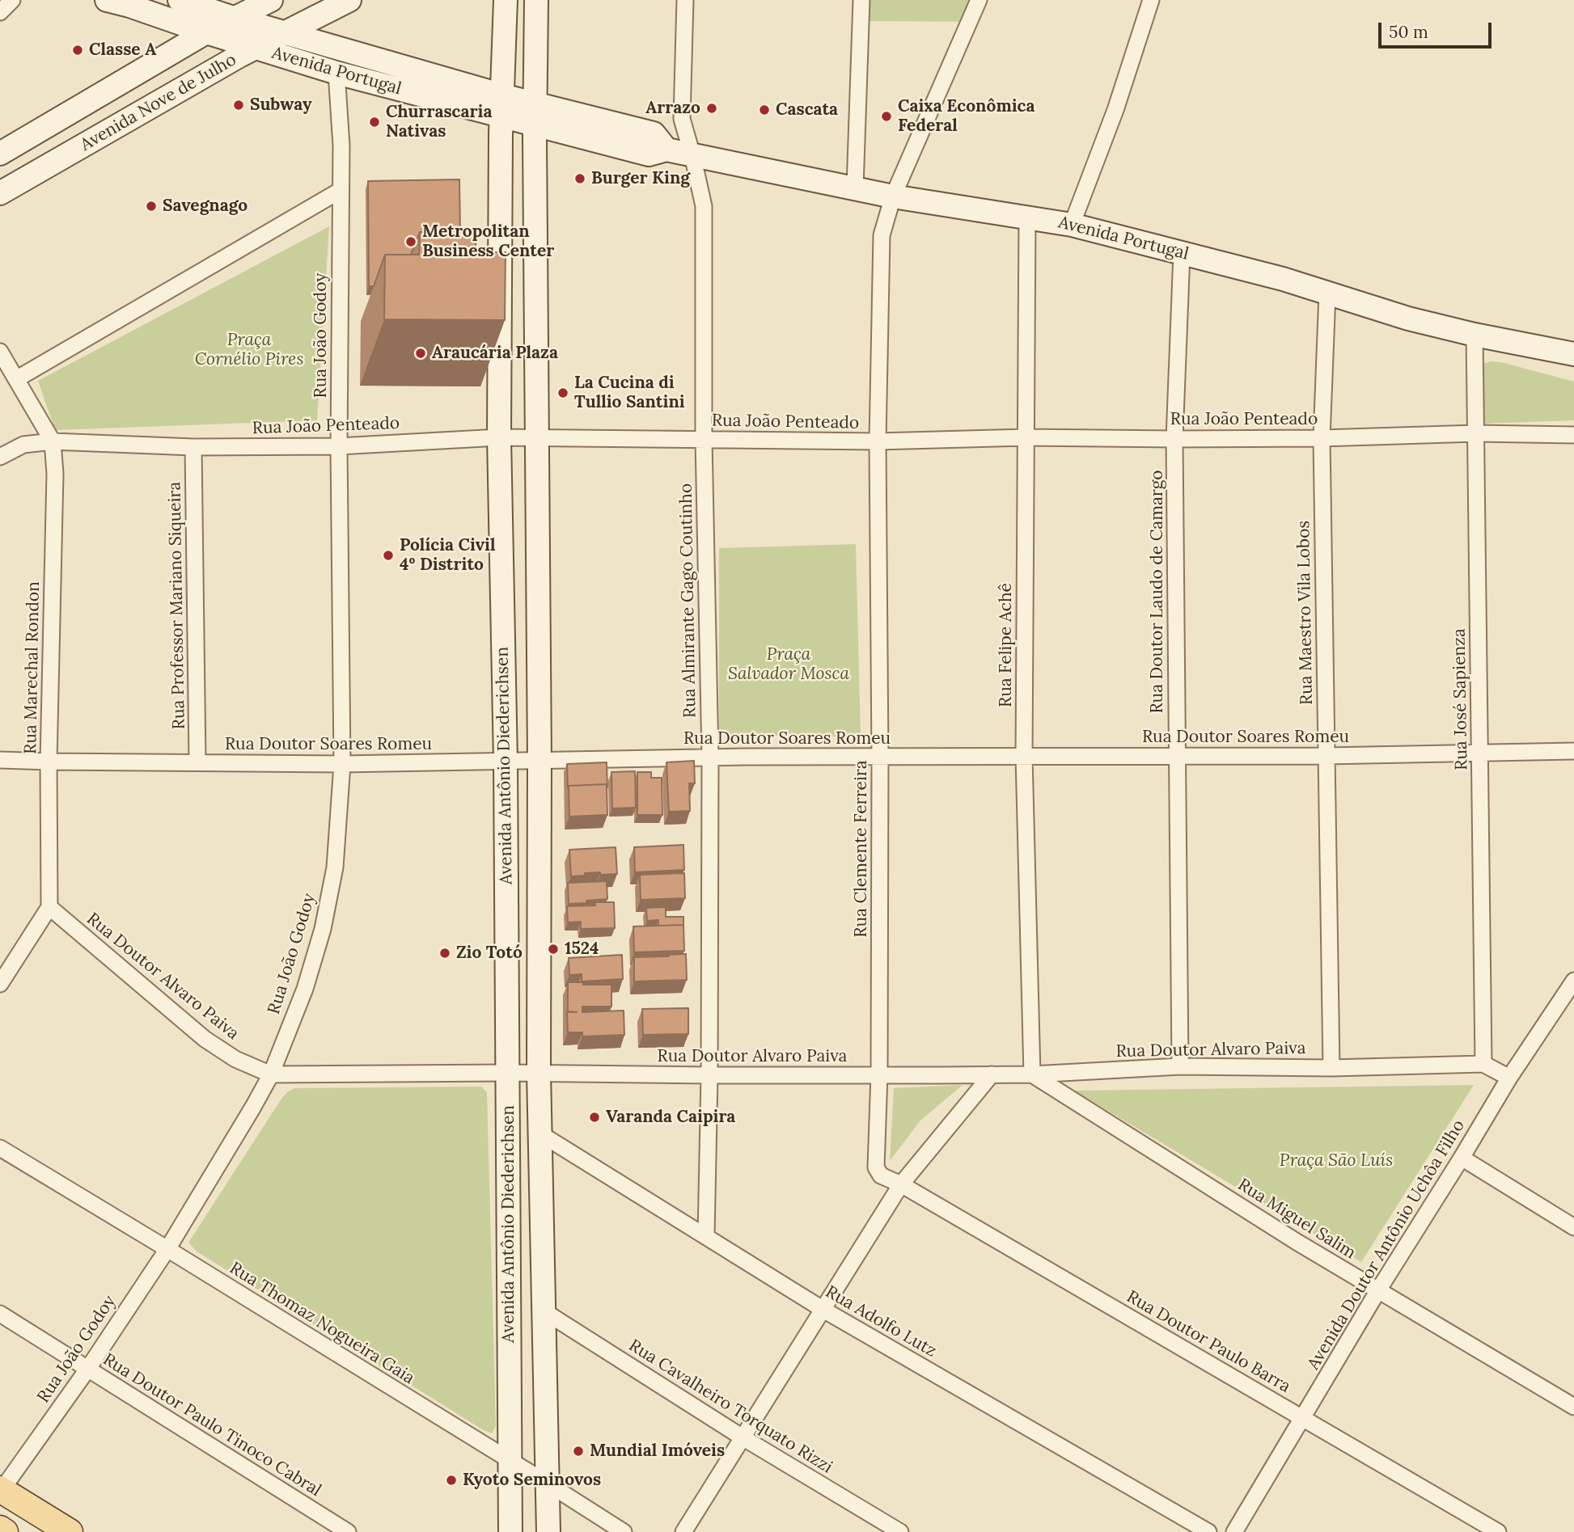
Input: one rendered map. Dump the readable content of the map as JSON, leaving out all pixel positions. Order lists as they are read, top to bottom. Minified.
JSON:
{"streets":{"main road":["Avenida Portugal","Avenida Nove de Julho","Avenida Antônio Diederichsen"],"street":["Rua João Godoy","Rua João Penteado","Rua Doutor Laudo de Camargo","Rua Almirante Gago Coutinho","Rua Professor Mariano Siqueira","Rua Maestro Vila Lobos","Rua Felipe Achê","Rua Marechal Rondon","Rua José Sapienza","Rua Doutor Soares Romeu","Rua Clemente Ferreira","Rua Doutor Alvaro Paiva","Rua Miguel Salim","Avenida Doutor Antônio Uchôa Filho","Rua Adolfo Lutz","Rua Thomaz Nogueira Gaia","Rua Doutor Paulo Barra","Rua Cavalheiro Torquato Rizzi","Rua Doutor Paulo Tinoco Cabral"]},"crossings":[["Avenida Portugal","Avenida Nove de Julho"],["Avenida Portugal","Rua João Godoy"],["Avenida Portugal","Rua Doutor Laudo de Camargo"],["Avenida Portugal","Rua Almirante Gago Coutinho"],["Avenida Portugal","Rua Maestro Vila Lobos"],["Avenida Portugal","Rua Felipe Achê"],["Avenida Portugal","Rua José Sapienza"],["Avenida Portugal","Avenida Antônio Diederichsen"],["Avenida Portugal","Rua Clemente Ferreira"],["Rua João Godoy","Rua João Penteado"],["Rua João Godoy","Rua Doutor Soares Romeu"],["Rua João Godoy","Rua Doutor Alvaro Paiva"],["Rua João Godoy","Rua Thomaz Nogueira Gaia"],["Rua João Godoy","Rua Doutor Paulo Tinoco Cabral"],["Rua João Penteado","Rua Doutor Laudo de Camargo"],["Rua João Penteado","Rua Almirante Gago Coutinho"],["Rua João Penteado","Rua Professor Mariano Siqueira"],["Rua João Penteado","Rua Maestro Vila Lobos"],["Rua João Penteado","Rua Felipe Achê"],["Rua João Penteado","Rua Marechal Rondon"],["Rua João Penteado","Rua José Sapienza"],["Rua João Penteado","Avenida Antônio Diederichsen"],["Rua João Penteado","Rua Clemente Ferreira"],["Rua Doutor Laudo de Camargo","Rua Doutor Soares Romeu"],["Rua Doutor Laudo de Camargo","Rua Doutor Alvaro Paiva"],["Rua Almirante Gago Coutinho","Rua Doutor Soares Romeu"],["Rua Almirante Gago Coutinho","Rua Doutor Alvaro Paiva"],["Rua Almirante Gago Coutinho","Rua Adolfo Lutz"],["Rua Professor Mariano Siqueira","Rua Doutor Soares Romeu"],["Rua Maestro Vila Lobos","Rua Doutor Soares Romeu"],["Rua Maestro Vila Lobos","Rua Doutor Alvaro Paiva"],["Rua Felipe Achê","Rua Doutor Soares Romeu"],["Rua Felipe Achê","Rua Doutor Alvaro Paiva"],["Rua Felipe Achê","Rua Miguel Salim"],["Rua Marechal Rondon","Rua Doutor Soares Romeu"],["Rua Marechal Rondon","Rua Doutor Alvaro Paiva"],["Rua José Sapienza","Rua Doutor Soares Romeu"],["Rua José Sapienza","Rua Doutor Alvaro Paiva"],["Rua Doutor Soares Romeu","Avenida Antônio Diederichsen"],["Rua Doutor Soares Romeu","Rua Clemente Ferreira"],["Avenida Antônio Diederichsen","Rua Doutor Alvaro Paiva"],["Avenida Antônio Diederichsen","Rua Adolfo Lutz"],["Avenida Antônio Diederichsen","Rua Thomaz Nogueira Gaia"],["Avenida Antônio Diederichsen","Rua Cavalheiro Torquato Rizzi"],["Rua Clemente Ferreira","Rua Doutor Alvaro Paiva"],["Rua Clemente Ferreira","Rua Doutor Paulo Barra"],["Rua Doutor Alvaro Paiva","Rua Miguel Salim"],["Rua Doutor Alvaro Paiva","Avenida Doutor Antônio Uchôa Filho"],["Rua Miguel Salim","Avenida Doutor Antônio Uchôa Filho"],["Avenida Doutor Antônio Uchôa Filho","Rua Doutor Paulo Barra"]],"parks":["Praça Cornélio Pires","Praça Salvador Mosca","Praça São Luís"],"places":["Classe A","Subway","Arrazo","Cascata","Caixa Econômica Federal","Churrascaria Nativas","Burger King","Savegnago","Metropolitan Business Center","Araucária Plaza","La Cucina di Tullio Santini","Polícia Civil 4º Distrito","1524","Zio Totó","Varanda Caipira","Mundial Imóveis","Kyoto Seminovos"],"scale_bar":"50 m"}
